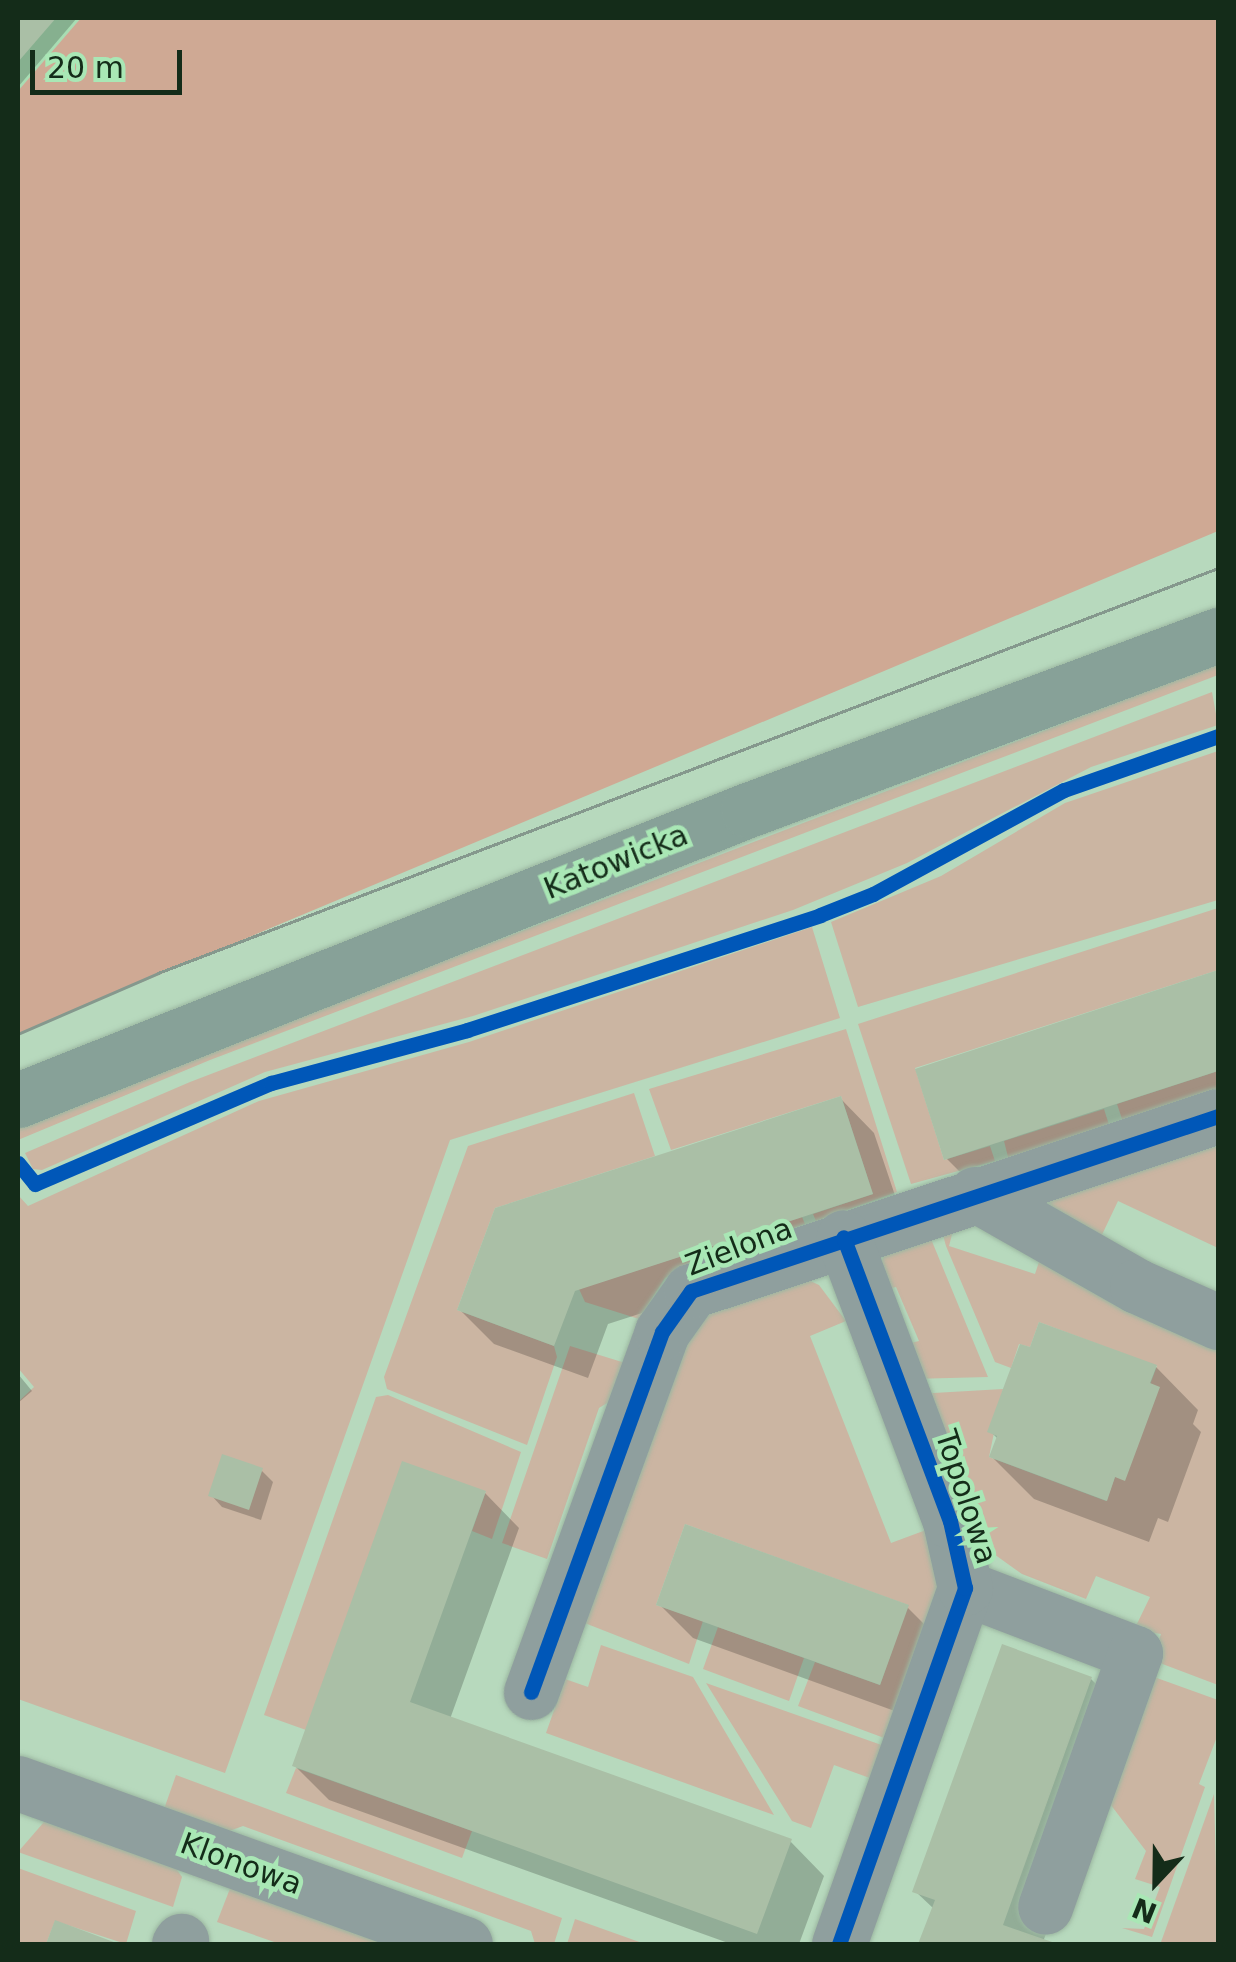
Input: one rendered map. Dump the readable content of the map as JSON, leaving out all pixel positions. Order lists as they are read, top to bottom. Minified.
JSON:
{"streets":{"main road":["Katowicka"],"street":["Zielona","Topolowa","Klonowa"]},"crossings":[["Zielona","Topolowa"]],"scale_bar":"20 m","north":"bottom"}
